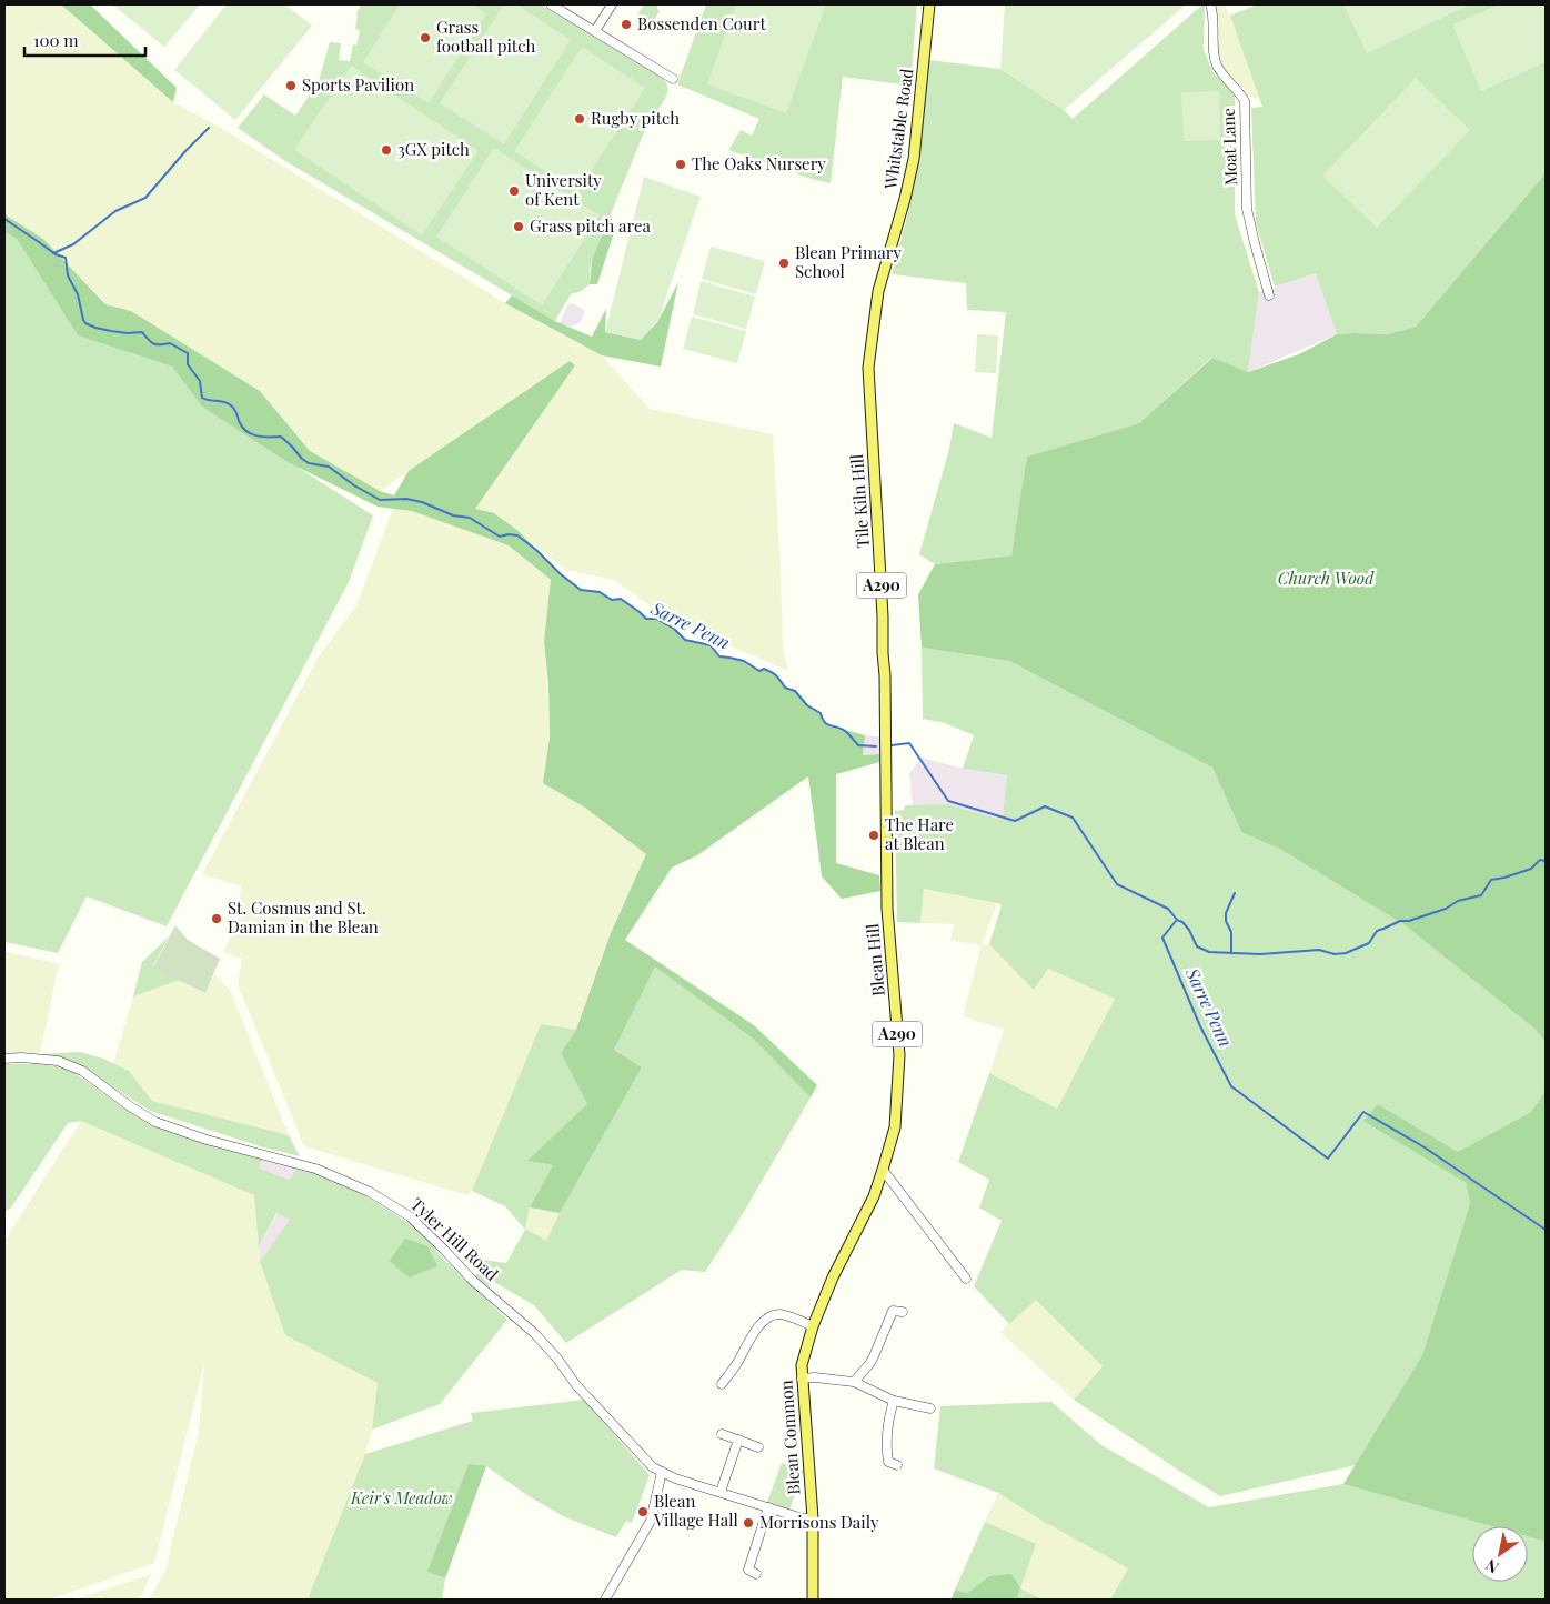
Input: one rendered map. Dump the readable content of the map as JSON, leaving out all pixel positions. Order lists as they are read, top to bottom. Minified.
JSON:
{"streets":{"main road":["Whitstable Road","Tile Kiln Hill","A290","Blean Hill","Blean Common"],"street":["Moat Lane","Tyler Hill Road"]},"crossings":[["Whitstable Road","Tile Kiln Hill"],["Tile Kiln Hill","Blean Hill"],["Blean Hill","Blean Common"],["Tyler Hill Road","Blean Common"]],"water":["Sarre Penn"],"parks":["Church Wood","Keir's Meadow"],"places":["Bossenden Court","Grass football pitch","Sports Pavilion","Rugby pitch","3GX pitch","The Oaks Nursery","University of Kent","Grass pitch area","Blean Primary School","The Hare at Blean","St. Cosmus and St. Damian in the Blean","Blean Village Hall","Morrisons Daily"],"scale_bar":"100 m","north":"bottom left"}
